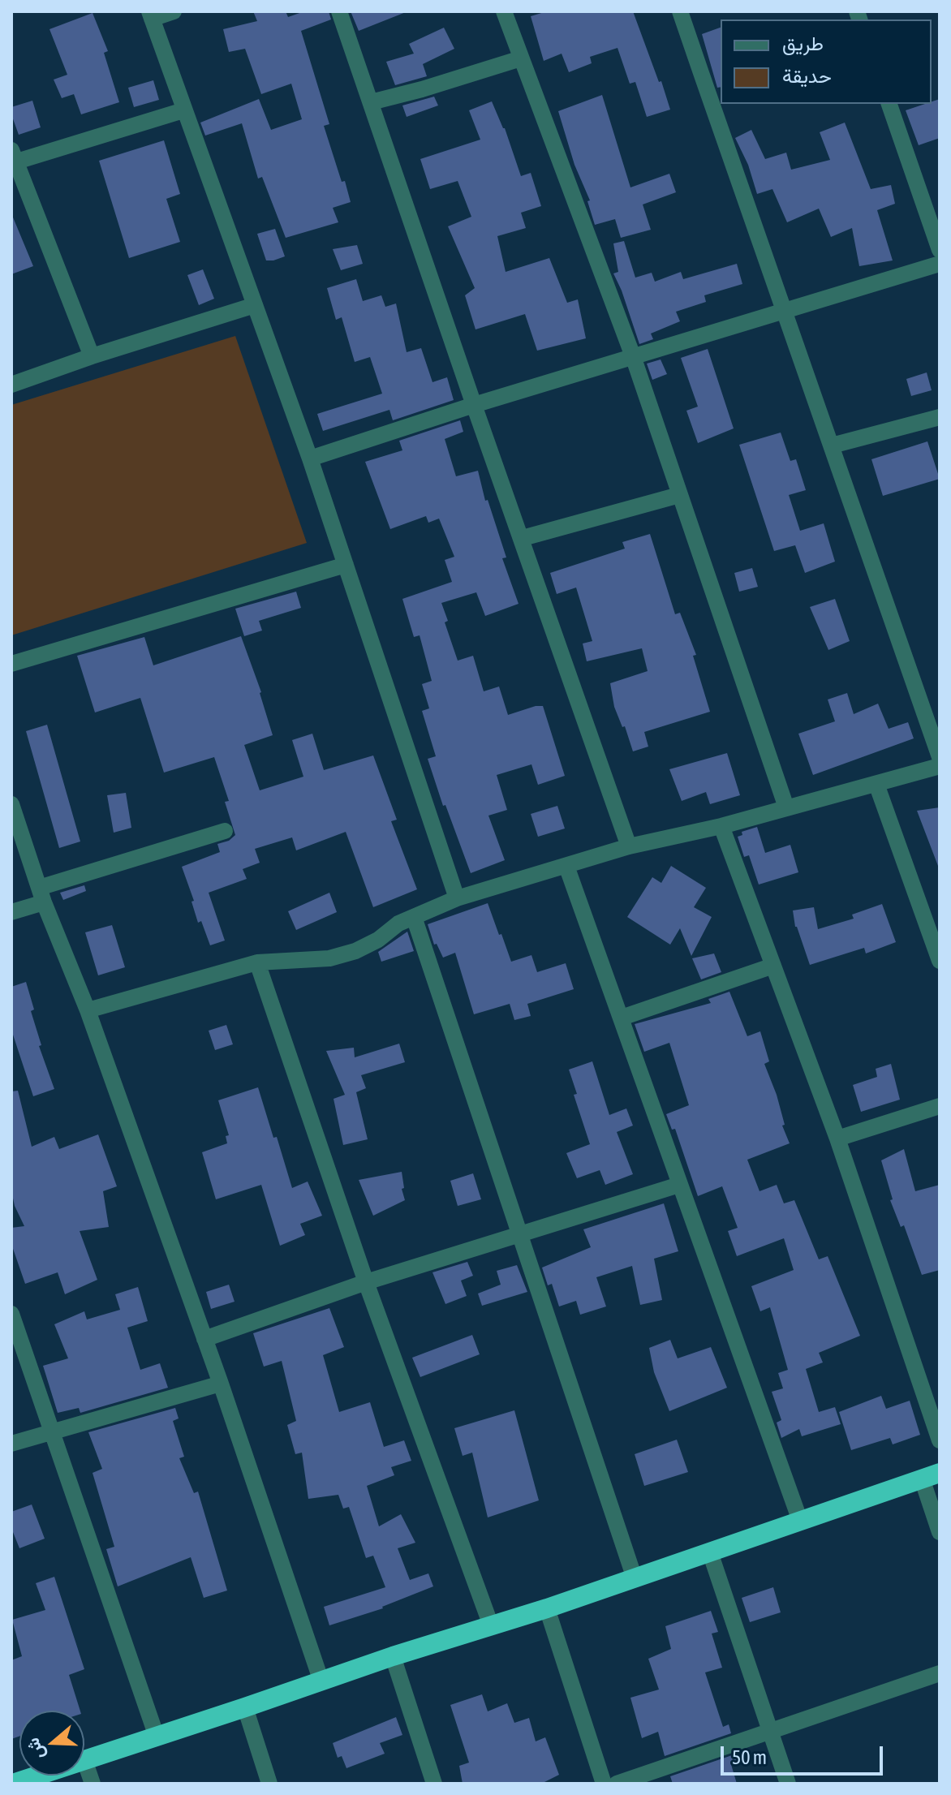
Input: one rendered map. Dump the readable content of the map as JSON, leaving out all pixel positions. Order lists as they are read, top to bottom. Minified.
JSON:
{"legend":["طريق","حديقة"],"scale_bar":"50 m","north":"left"}
